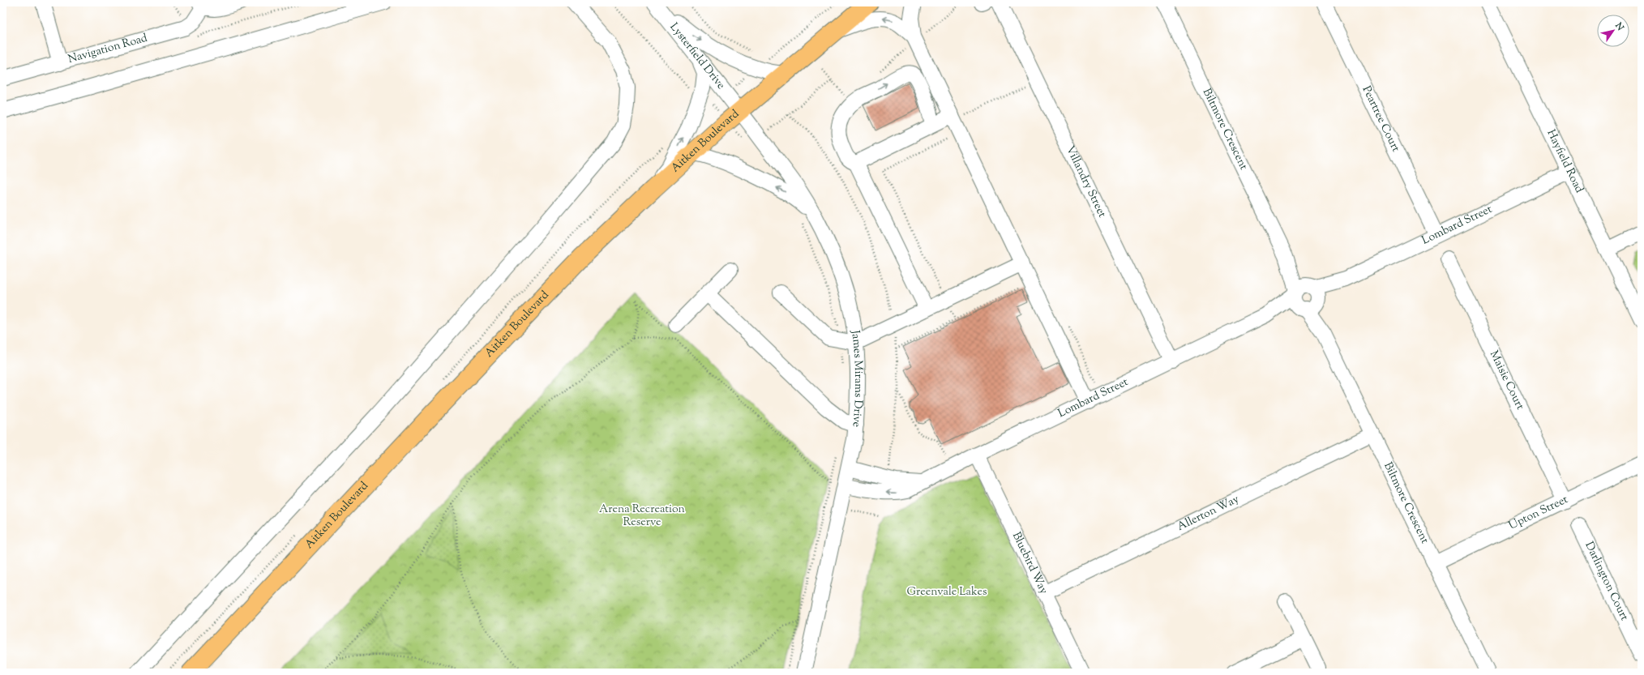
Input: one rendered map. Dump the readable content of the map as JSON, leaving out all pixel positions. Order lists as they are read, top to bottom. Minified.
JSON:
{"streets":{"main road":["Aitken Boulevard"],"street":["Navigation Road","Lysterfield Drive","Peartree Court","Biltmore Crescent","Hayfield Road","Villandry Street","Lombard Street","James Mirams Drive","Maisie Court","Allerton Way","Upton Street","Bluebird Way","Darlington Court"]},"crossings":[["Lysterfield Drive","Aitken Boulevard"],["Lysterfield Drive","James Mirams Drive"],["Peartree Court","Lombard Street"],["Biltmore Crescent","Lombard Street"],["Biltmore Crescent","Allerton Way"],["Biltmore Crescent","Upton Street"],["Aitken Boulevard","James Mirams Drive"],["Hayfield Road","Lombard Street"],["Villandry Street","Lombard Street"],["Lombard Street","James Mirams Drive"],["Lombard Street","Bluebird Way"],["Maisie Court","Upton Street"],["Allerton Way","Bluebird Way"]],"parks":["Arena Recreation Reserve","Greenvale Lakes"],"north":"top right"}
